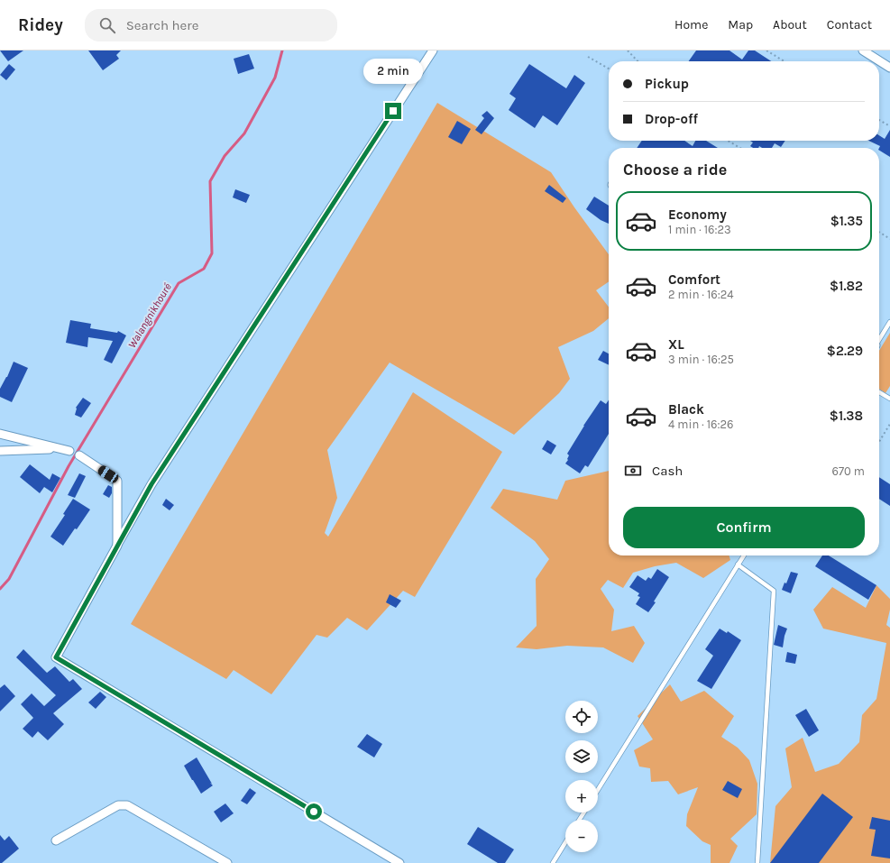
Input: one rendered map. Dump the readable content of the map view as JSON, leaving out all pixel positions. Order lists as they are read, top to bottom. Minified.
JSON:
{"water":["Walangnikhouré"],"page":{"header":"Ridey","search":"Search here","nav":["Home","Map","About","Contact"],"bubble":"2 min","banner":["Pickup","Drop-off"],"heading":"Choose a ride","list":[{"name":"Economy","note":"1 min · 16:23","value":"$1.35"},{"name":"Comfort","note":"2 min · 16:24","value":"$1.82"},{"name":"XL","note":"3 min · 16:25","value":"$2.29"},{"name":"Black","note":"4 min · 16:26","value":"$1.38"}],"pay":["Cash","670 m"],"buttons":"Confirm","map_buttons":["+","−"]}}
